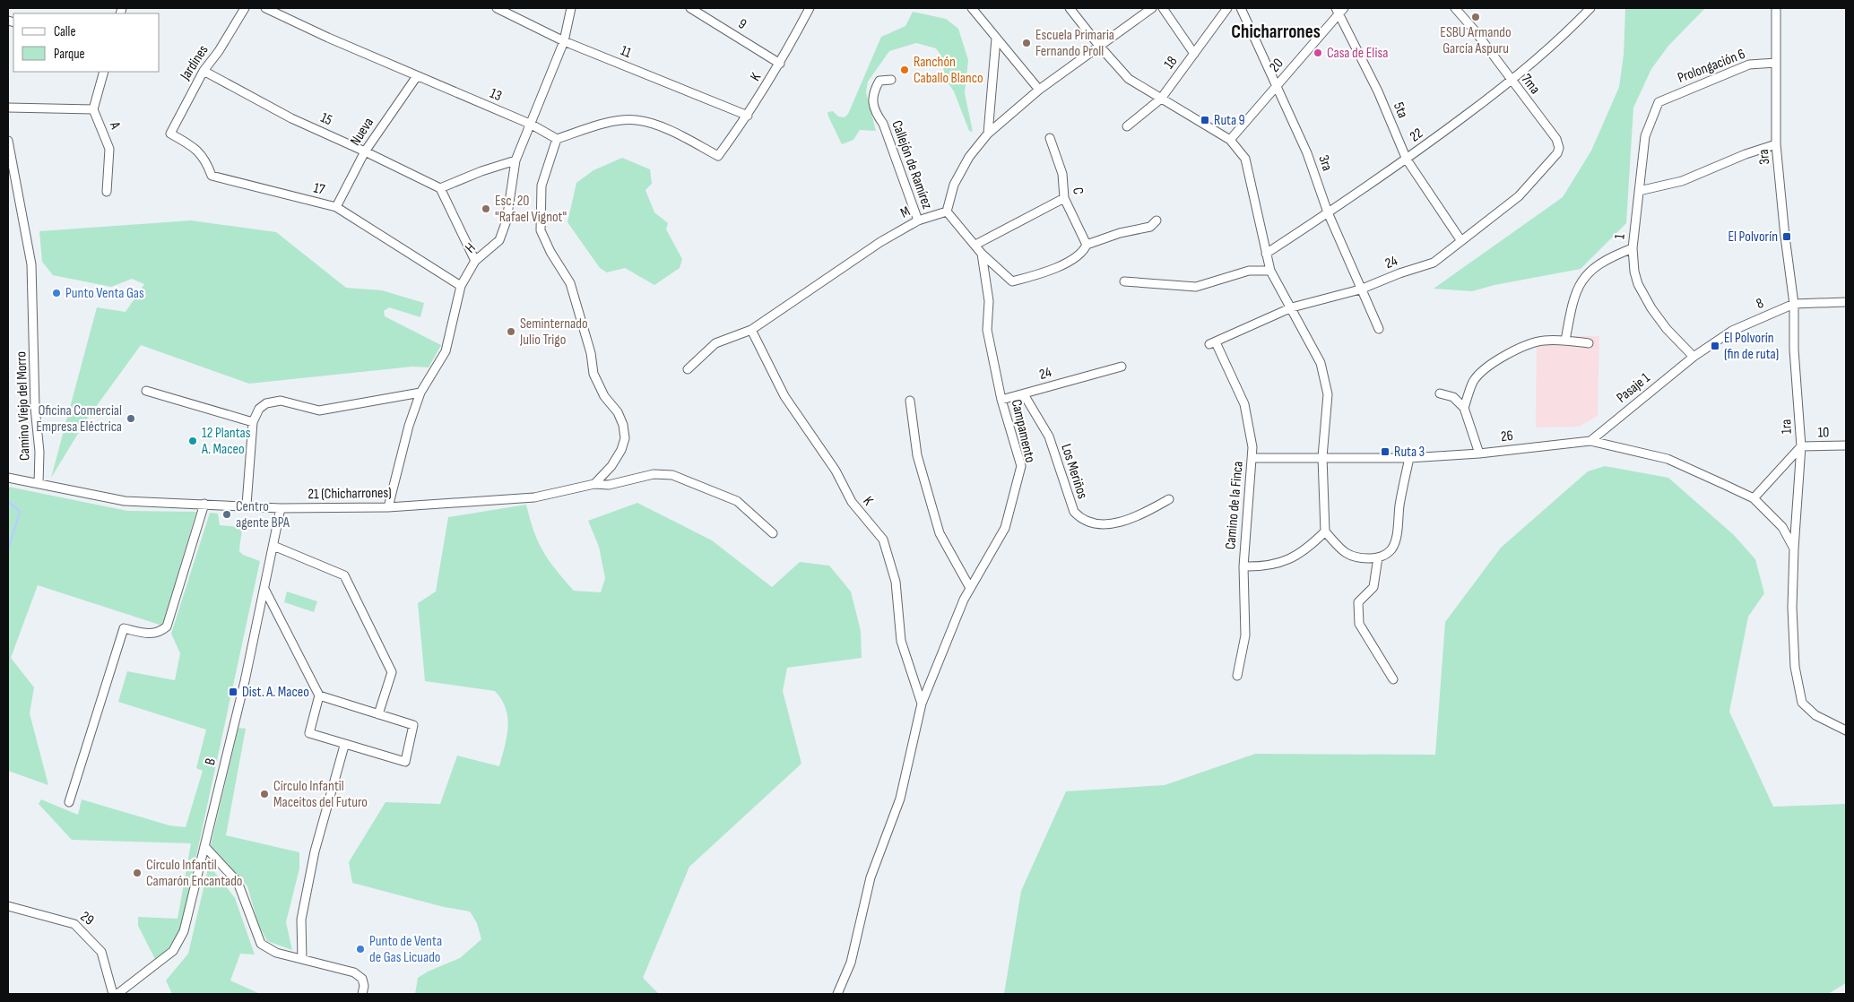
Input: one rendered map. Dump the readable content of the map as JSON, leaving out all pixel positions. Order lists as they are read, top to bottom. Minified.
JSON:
{"streets":{"street":["9","11","Jardines","18","20","Prolongación 6","K","7ma","13","5ta","15","A","Nueva","22","3ra","Callejón de Ramírez","17","C","M","1","H","24","8","Pasaje 1","Camino Viejo del Morro","1ra","Campamento","10","26","Los Meriños","21 (Chicharrones)","Camino de la Finca","B","29"]},"crossings":[["9","K"],["11","K"],["11","H"],["Jardines","15"],["Jardines","17"],["20","5ta"],["20","3ra"],["Prolongación 6","3ra"],["Prolongación 6","1"],["K","13"],["K","M"],["K","Campamento"],["7ma","22"],["7ma","24"],["13","Nueva"],["13","H"],["5ta","22"],["5ta","24"],["15","Nueva"],["Nueva","17"],["22","3ra"],["3ra","24"],["3ra","8"],["3ra","1ra"],["Callejón de Ramírez","M"],["17","H"],["M","Campamento"],["1","8"],["1","Pasaje 1"],["H","21 (Chicharrones)"],["24","Campamento"],["24","Los Meriños"],["24","Camino de la Finca"],["8","Pasaje 1"],["8","1ra"],["Pasaje 1","26"],["Camino Viejo del Morro","21 (Chicharrones)"],["1ra","10"],["26","Camino de la Finca"],["21 (Chicharrones)","B"]],"districts":["Chicharrones"],"places":{"other":["ESBU Armando García Aspuru","Escuela Primaria Fernando Proll","Casa de Elisa","Ranchón Caballo Blanco","Esc. 20 \"Rafael Vignot\"","Punto Venta Gas","Seminternado Julio Trigo","Oficina Comercial Empresa Eléctrica","12 Plantas A. Maceo","Centro agente BPA","Círculo Infantil Maceitos del Futuro","Círculo Infantil Camarón Encantado","Punto de Venta de Gas Licuado"],"transit":["Ruta 9","El Polvorín","El Polvorín (fin de ruta)","Ruta 3","Dist. A. Maceo"]},"legend":["Calle","Parque"]}
